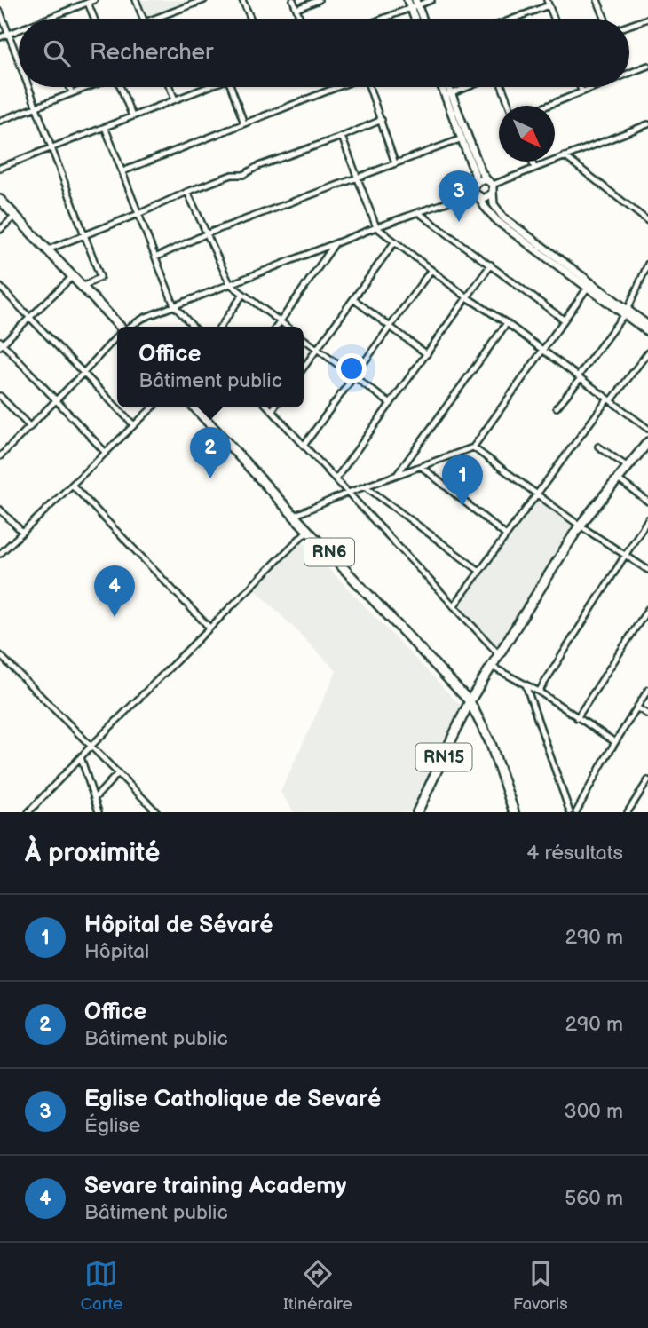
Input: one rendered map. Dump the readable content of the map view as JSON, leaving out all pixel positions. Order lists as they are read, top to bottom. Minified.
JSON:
{"streets":{"main road":["RN6","RN15"]},"crossings":[["RN6","RN15"]],"north":"bottom right","page":{"search":"Rechercher","pins":["3","2","1","4"],"popup":["Office","Bâtiment public"],"heading":["À proximité","4 résultats"],"list":[{"mark":"1","name":"Hôpital de Sévaré","note":"Hôpital","value":"290 m"},{"mark":"2","name":"Office","note":"Bâtiment public","value":"290 m"},{"mark":"3","name":"Eglise Catholique de Sevaré","note":"Église","value":"300 m"},{"mark":"4","name":"Sevare training Academy","note":"Bâtiment public","value":"560 m"}],"nav":["Carte","Itinéraire","Favoris"]}}
